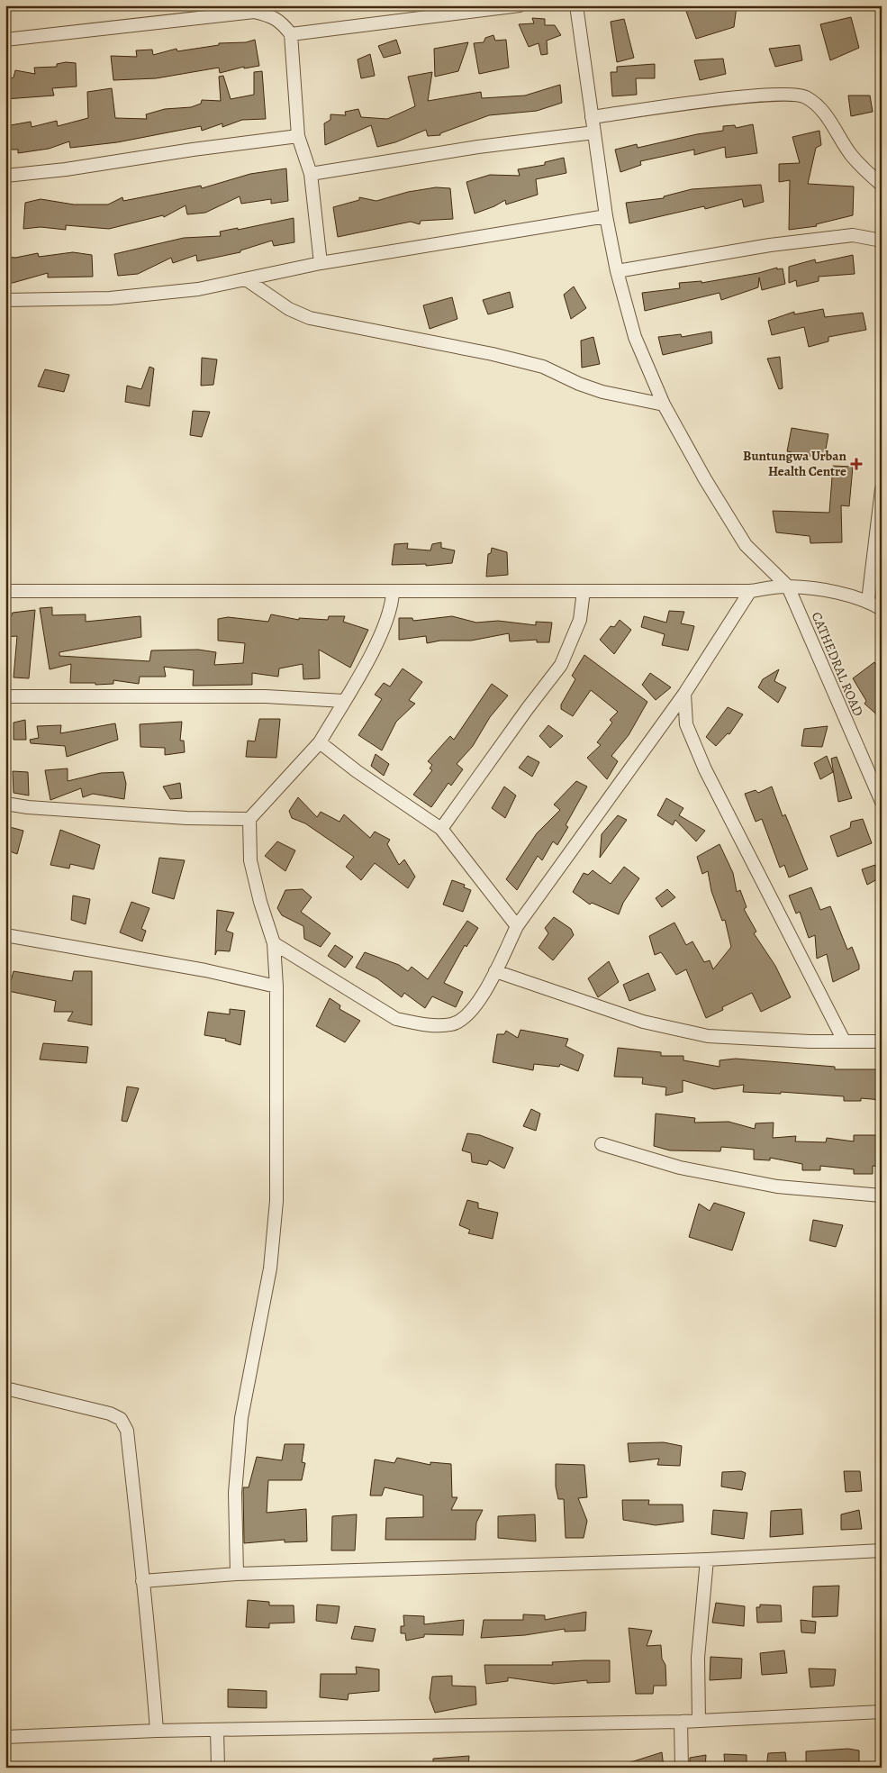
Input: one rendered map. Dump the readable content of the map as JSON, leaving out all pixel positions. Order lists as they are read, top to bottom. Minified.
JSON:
{"streets":{"street":["CATHEDRAL ROAD"]},"places":{"health":["Buntungwa Urban Health Centre"]}}
